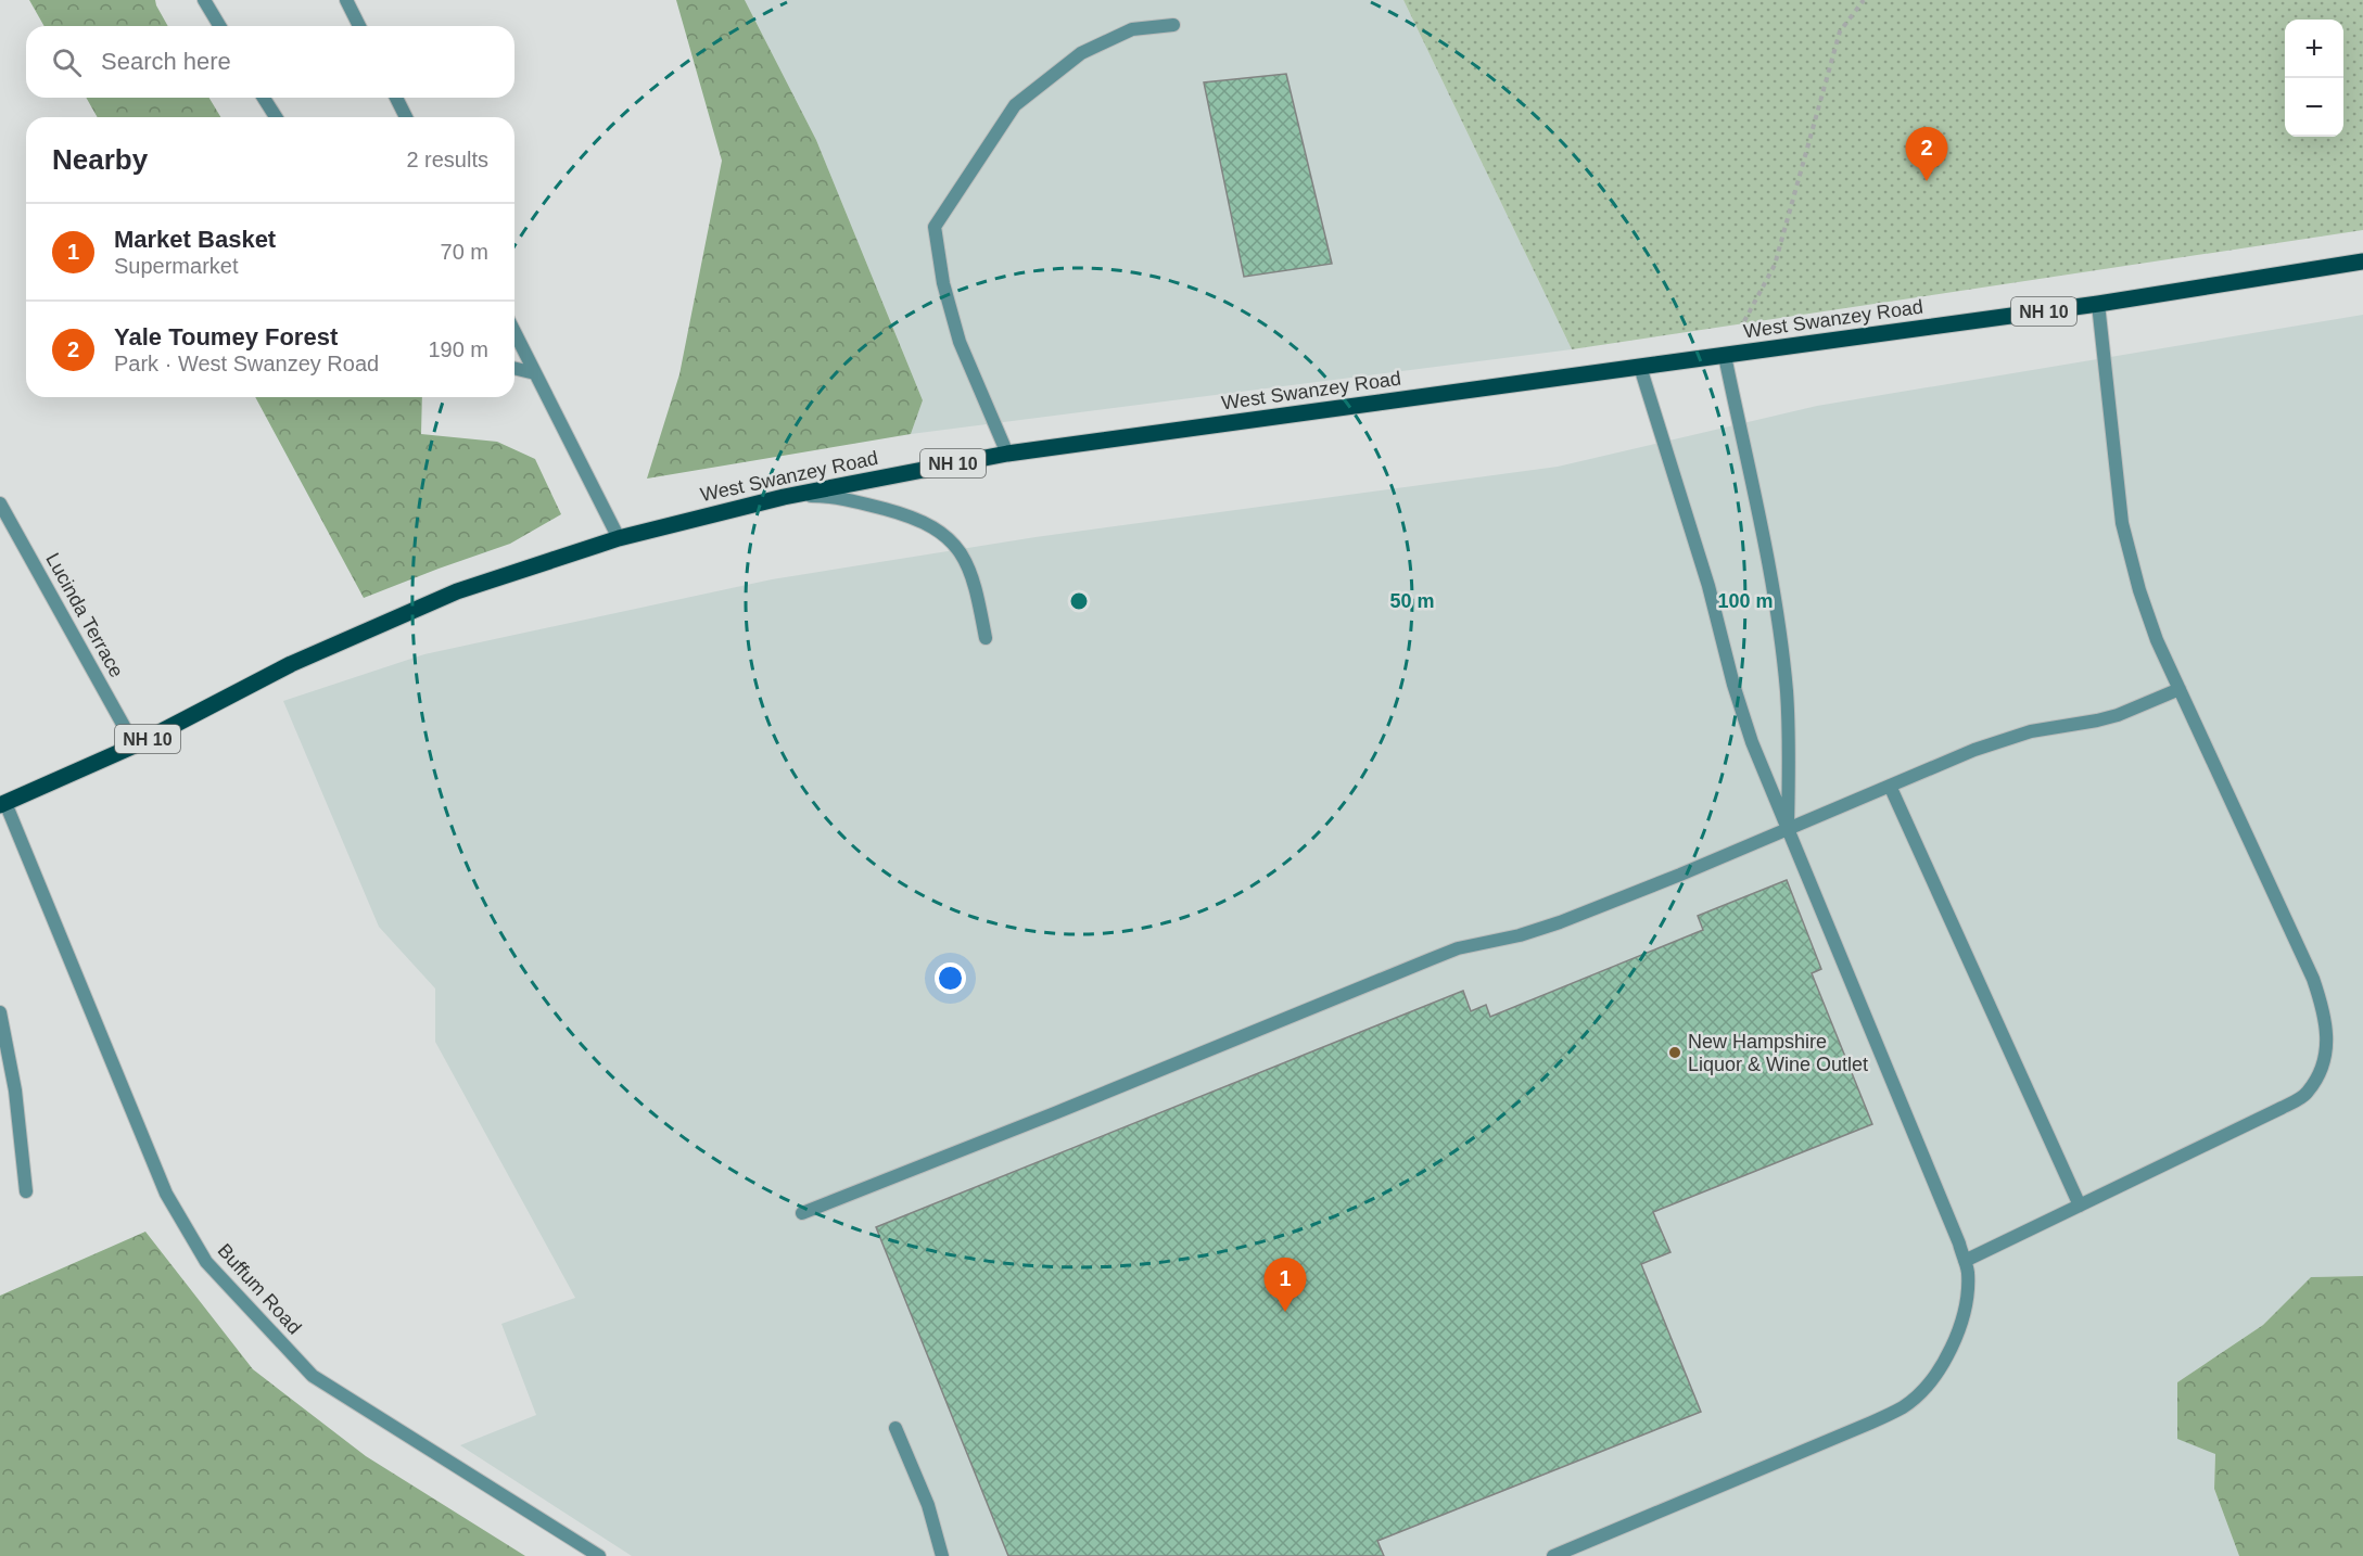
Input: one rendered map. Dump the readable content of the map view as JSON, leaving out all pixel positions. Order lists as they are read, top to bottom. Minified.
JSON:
{"streets":{"main road":["NH 10","West Swanzey Road"],"street":["Lucinda Terrace","Buffum Road"]},"crossings":[["NH 10","West Swanzey Road"],["NH 10","Lucinda Terrace"],["NH 10","Buffum Road"],["West Swanzey Road","Lucinda Terrace"]],"places":["New Hampshire Liquor & Wine Outlet"],"page":{"map_buttons":["+","−"],"search":"Search here","heading":["Nearby","2 results"],"pins":["2","1"],"list":[{"mark":"1","name":"Market Basket","note":"Supermarket","value":"70 m"},{"mark":"2","name":"Yale Toumey Forest","note":"Park · West Swanzey Road","value":"190 m"}]},"rings":["50 m","100 m"]}
